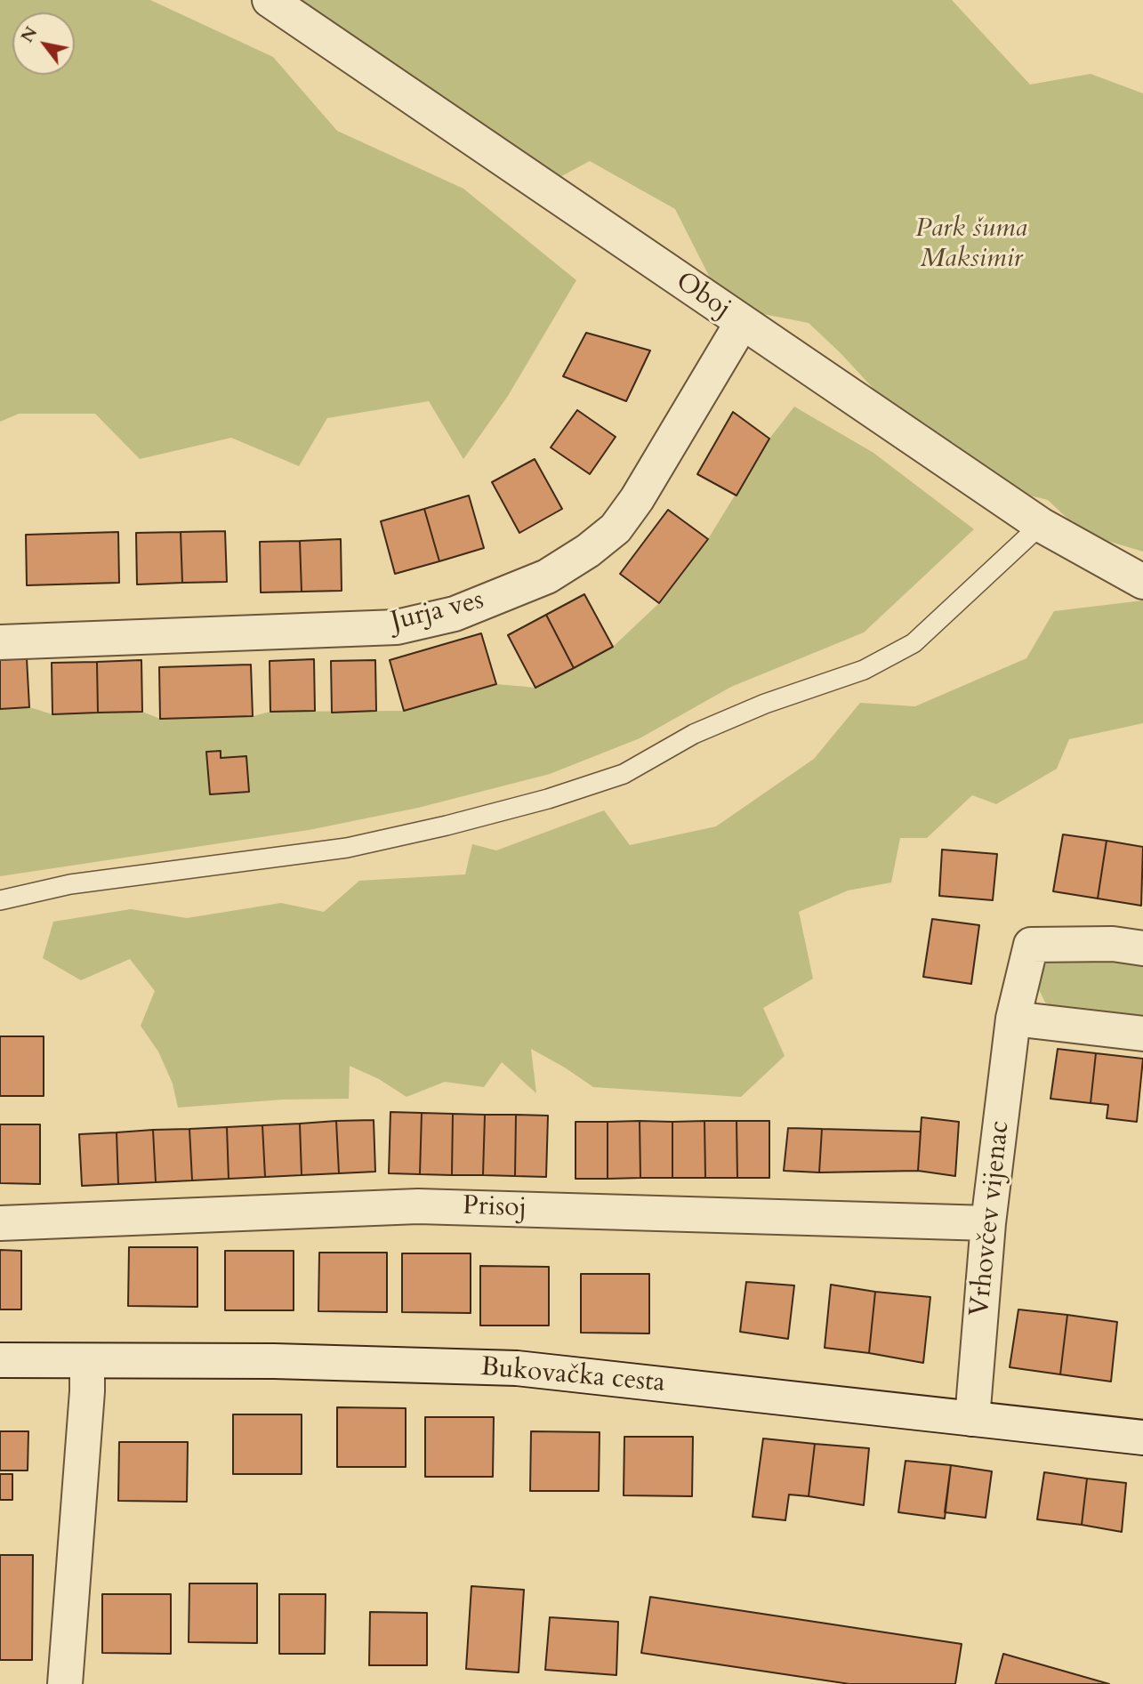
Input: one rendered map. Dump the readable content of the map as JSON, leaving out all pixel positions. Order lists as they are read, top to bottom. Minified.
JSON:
{"streets":{"street":["Oboj","Jurja ves","Prisoj","Vrhovčev vijenac","Bukovačka cesta"]},"crossings":[["Oboj","Jurja ves"],["Prisoj","Vrhovčev vijenac"],["Vrhovčev vijenac","Bukovačka cesta"]],"parks":["Park šuma Maksimir"],"north":"top left"}
